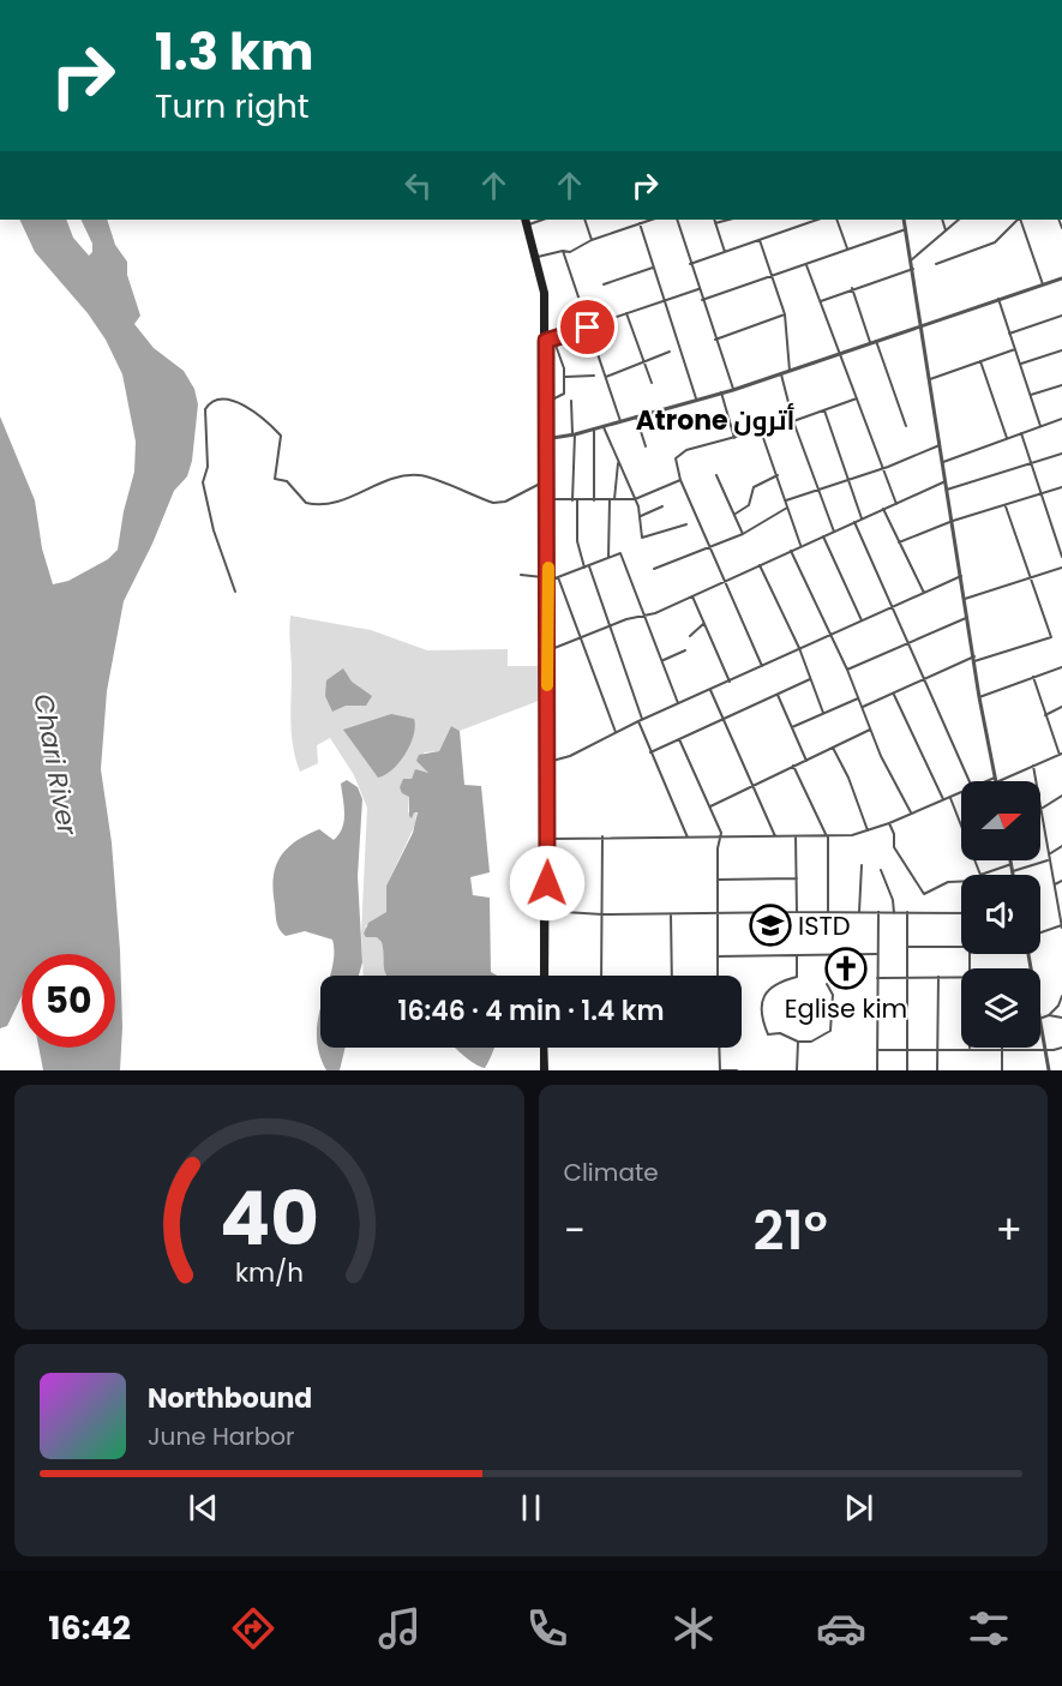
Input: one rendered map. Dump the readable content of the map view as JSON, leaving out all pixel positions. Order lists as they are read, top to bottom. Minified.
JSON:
{"districts":["Atrone أترون"],"water":["Chari River"],"places":{"school or university":["ISTD"],"church":["Eglise kim"]},"north":"right","page":{"turn":["1.3 km","Turn right"],"limit":"50","trip":"16:46 · 4 min · 1.4 km","tile":"Climate","heat":["−","21°","+"],"song":["Northbound","June Harbor"],"tabs":"16:42","gauge":["40","km/h"]}}
